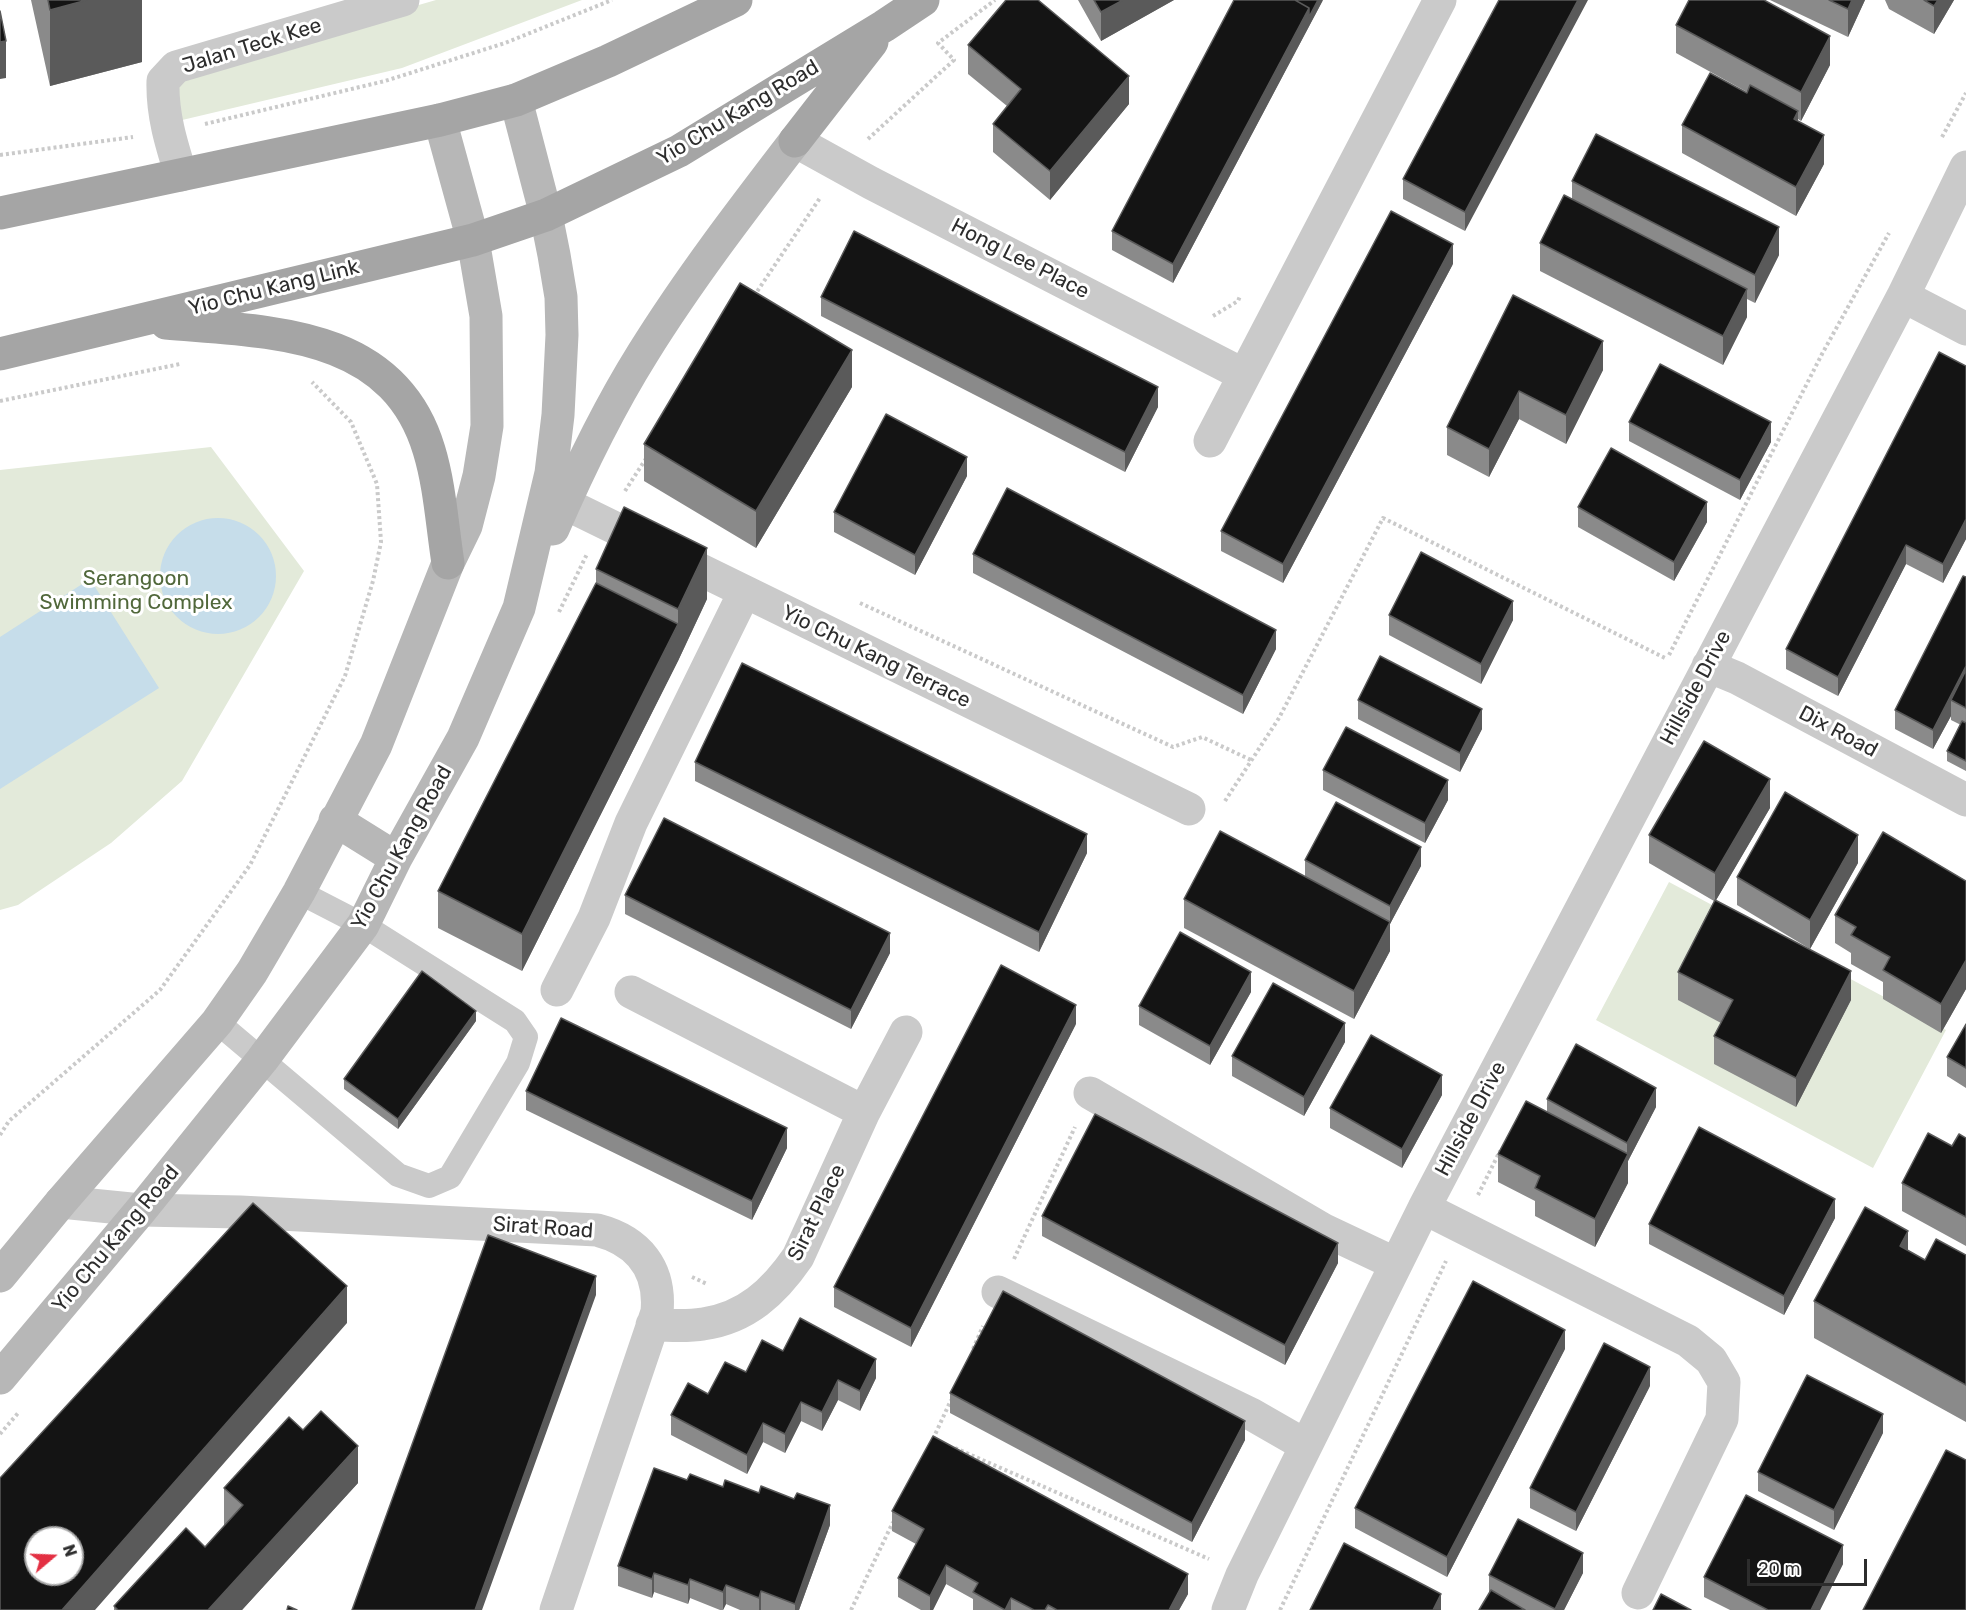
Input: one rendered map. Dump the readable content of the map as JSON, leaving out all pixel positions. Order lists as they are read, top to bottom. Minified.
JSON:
{"streets":{"main road":["Yio Chu Kang Road","Yio Chu Kang Link"],"street":["Jalan Teck Kee","Hong Lee Place","Yio Chu Kang Terrace","Hillside Drive","Dix Road","Sirat Place","Sirat Road"]},"crossings":[["Yio Chu Kang Road","Yio Chu Kang Link"],["Yio Chu Kang Road","Sirat Road"],["Hillside Drive","Dix Road"],["Sirat Place","Sirat Road"]],"parks":["Serangoon Swimming Complex"],"scale_bar":"20 m","north":"right"}
